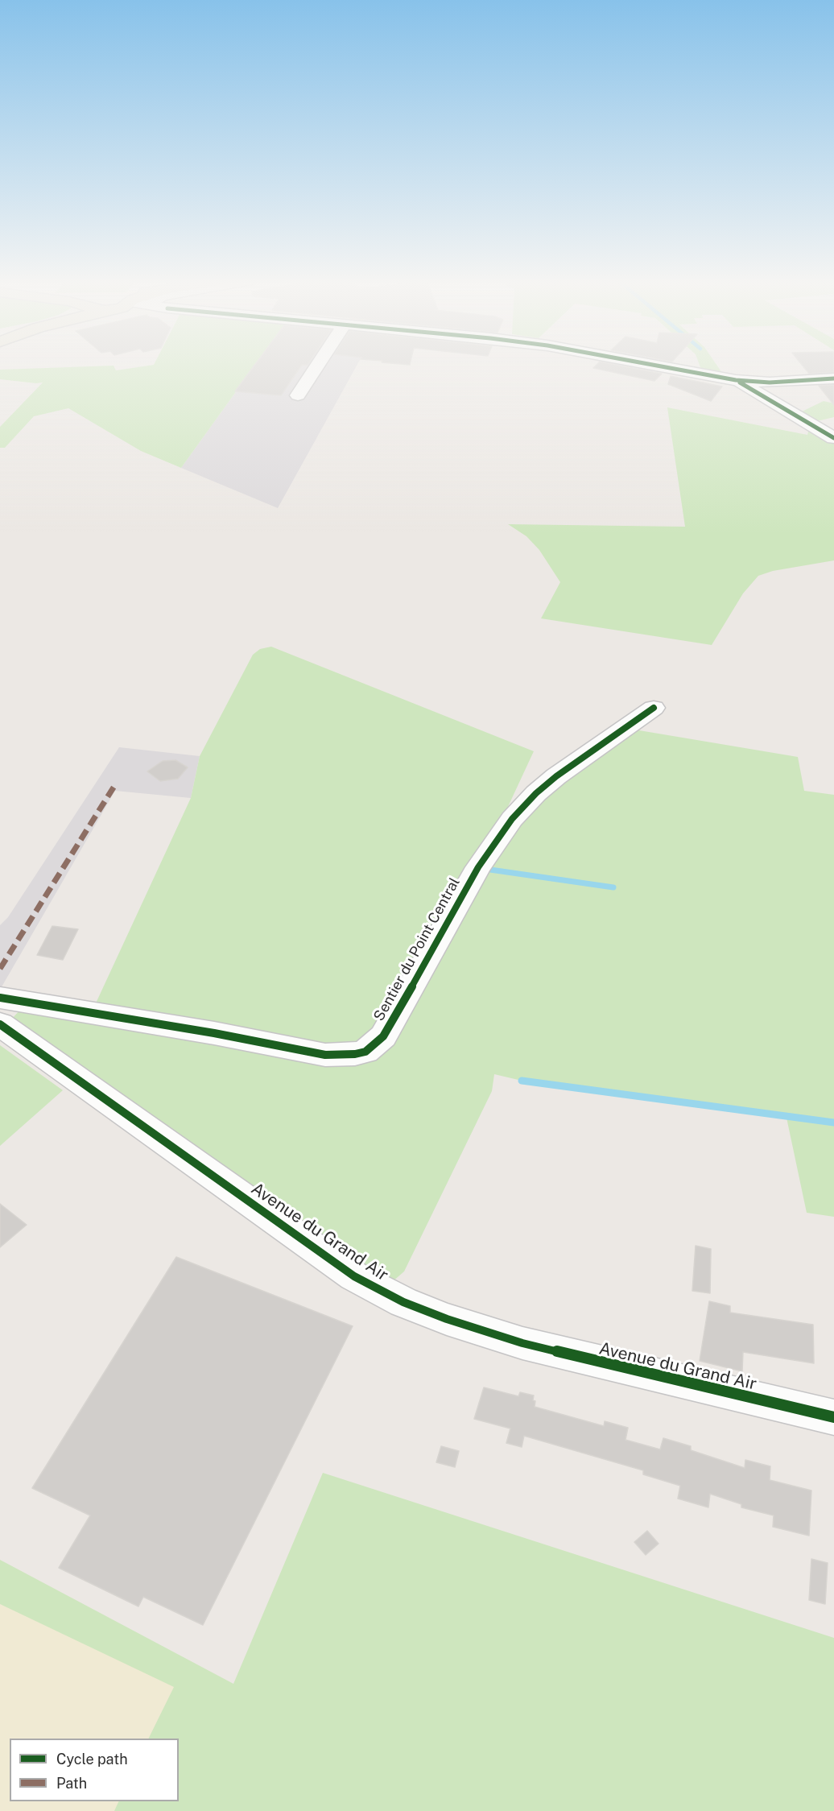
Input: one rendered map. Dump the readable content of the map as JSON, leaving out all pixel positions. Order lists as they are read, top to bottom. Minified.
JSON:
{"streets":{"street":["Sentier du Point Central","Avenue du Grand Air"]},"legend":["Cycle path","Path"]}
